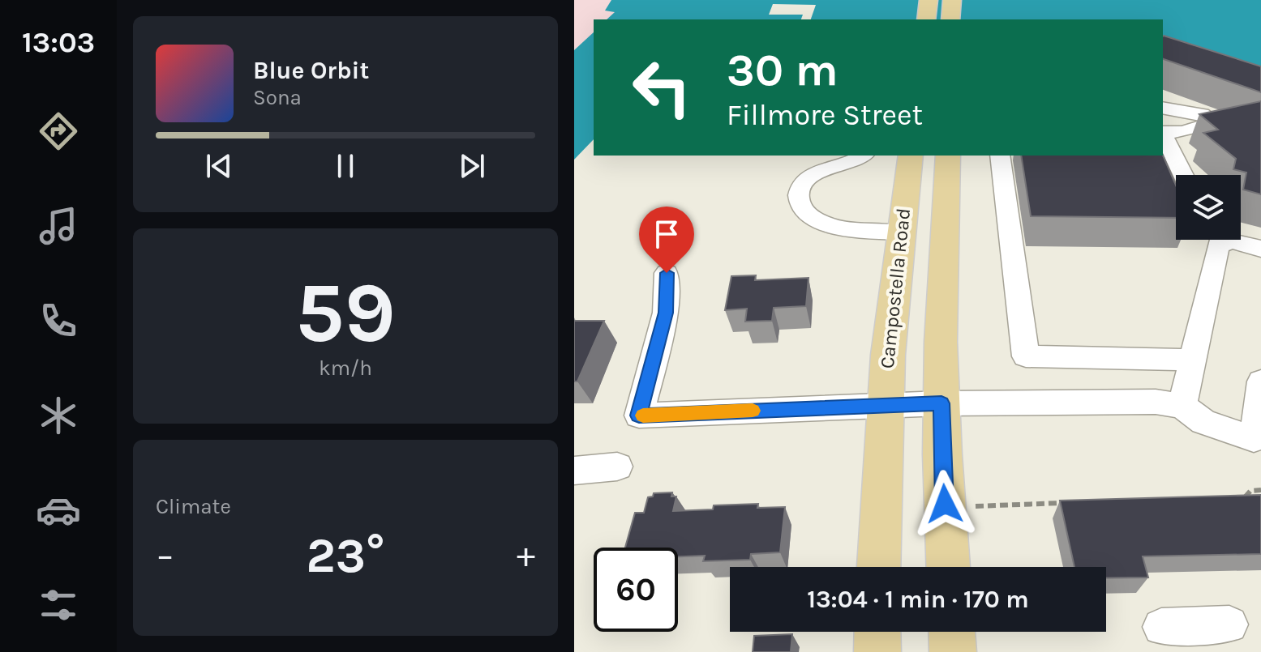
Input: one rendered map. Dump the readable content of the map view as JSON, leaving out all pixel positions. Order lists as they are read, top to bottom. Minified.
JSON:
{"streets":{"main road":["Campostella Road"]},"page":{"tabs":"13:03","turn":["30 m","Fillmore Street"],"song":["Blue Orbit","Sona"],"tile":[["59","km/h"],"Climate"],"heat":["−","23°","+"],"limit":"60","trip":"13:04 · 1 min · 170 m"}}
